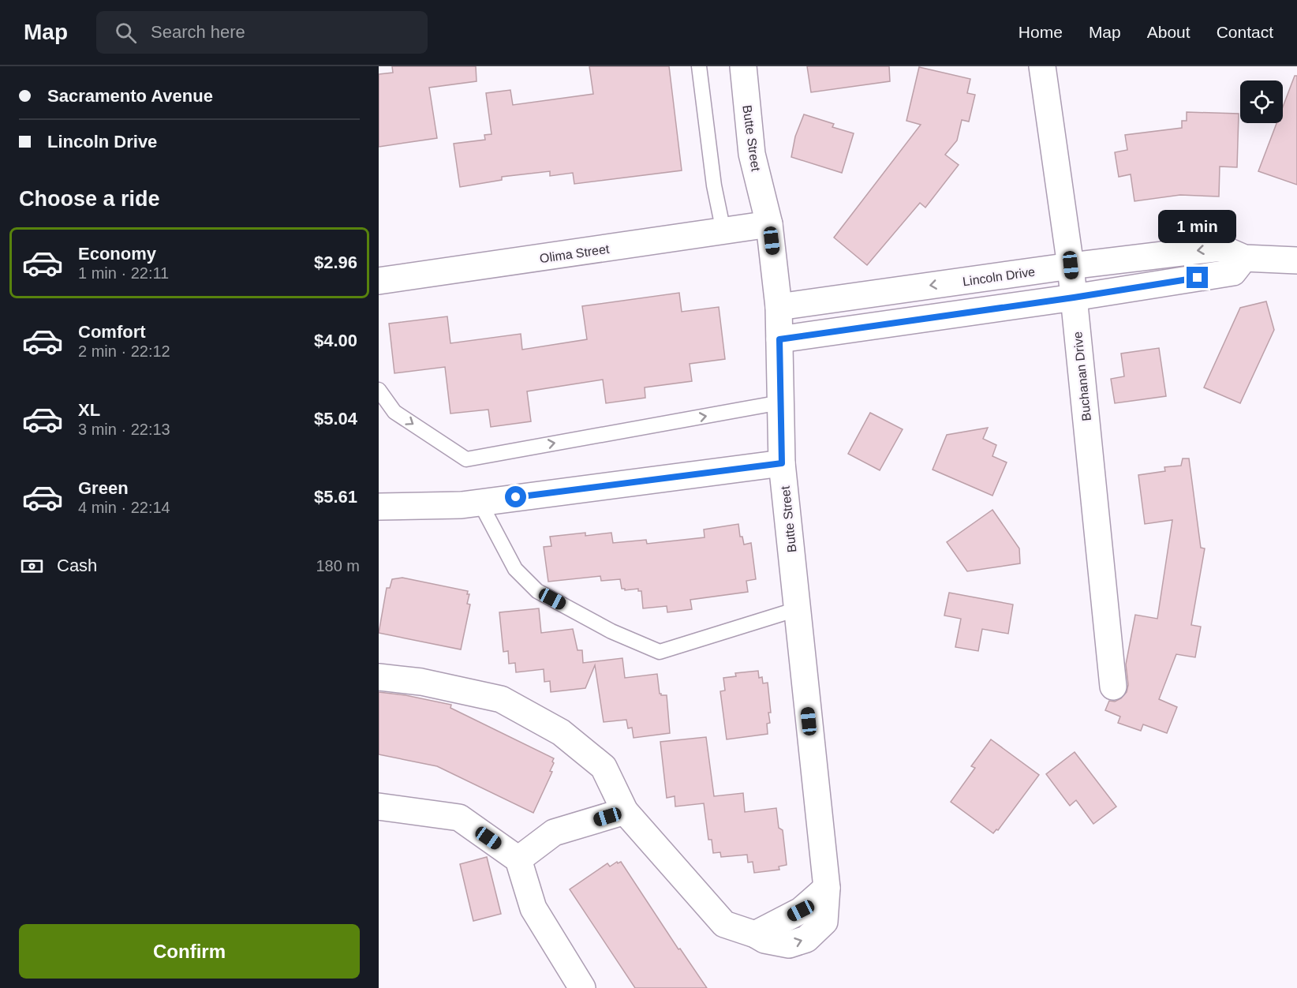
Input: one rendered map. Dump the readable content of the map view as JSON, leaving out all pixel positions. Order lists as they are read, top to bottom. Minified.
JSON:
{"streets":{"street":["Butte Street","Olima Street","Lincoln Drive","Buchanan Drive"]},"crossings":[["Butte Street","Olima Street"],["Butte Street","Lincoln Drive"],["Lincoln Drive","Buchanan Drive"]],"page":{"header":"Map","search":"Search here","nav":["Home","Map","About","Contact"],"banner":["Sacramento Avenue","Lincoln Drive"],"heading":"Choose a ride","bubble":"1 min","list":[{"name":"Economy","note":"1 min · 22:11","value":"$2.96"},{"name":"Comfort","note":"2 min · 22:12","value":"$4.00"},{"name":"XL","note":"3 min · 22:13","value":"$5.04"},{"name":"Green","note":"4 min · 22:14","value":"$5.61"}],"pay":["Cash","180 m"],"buttons":"Confirm"}}
